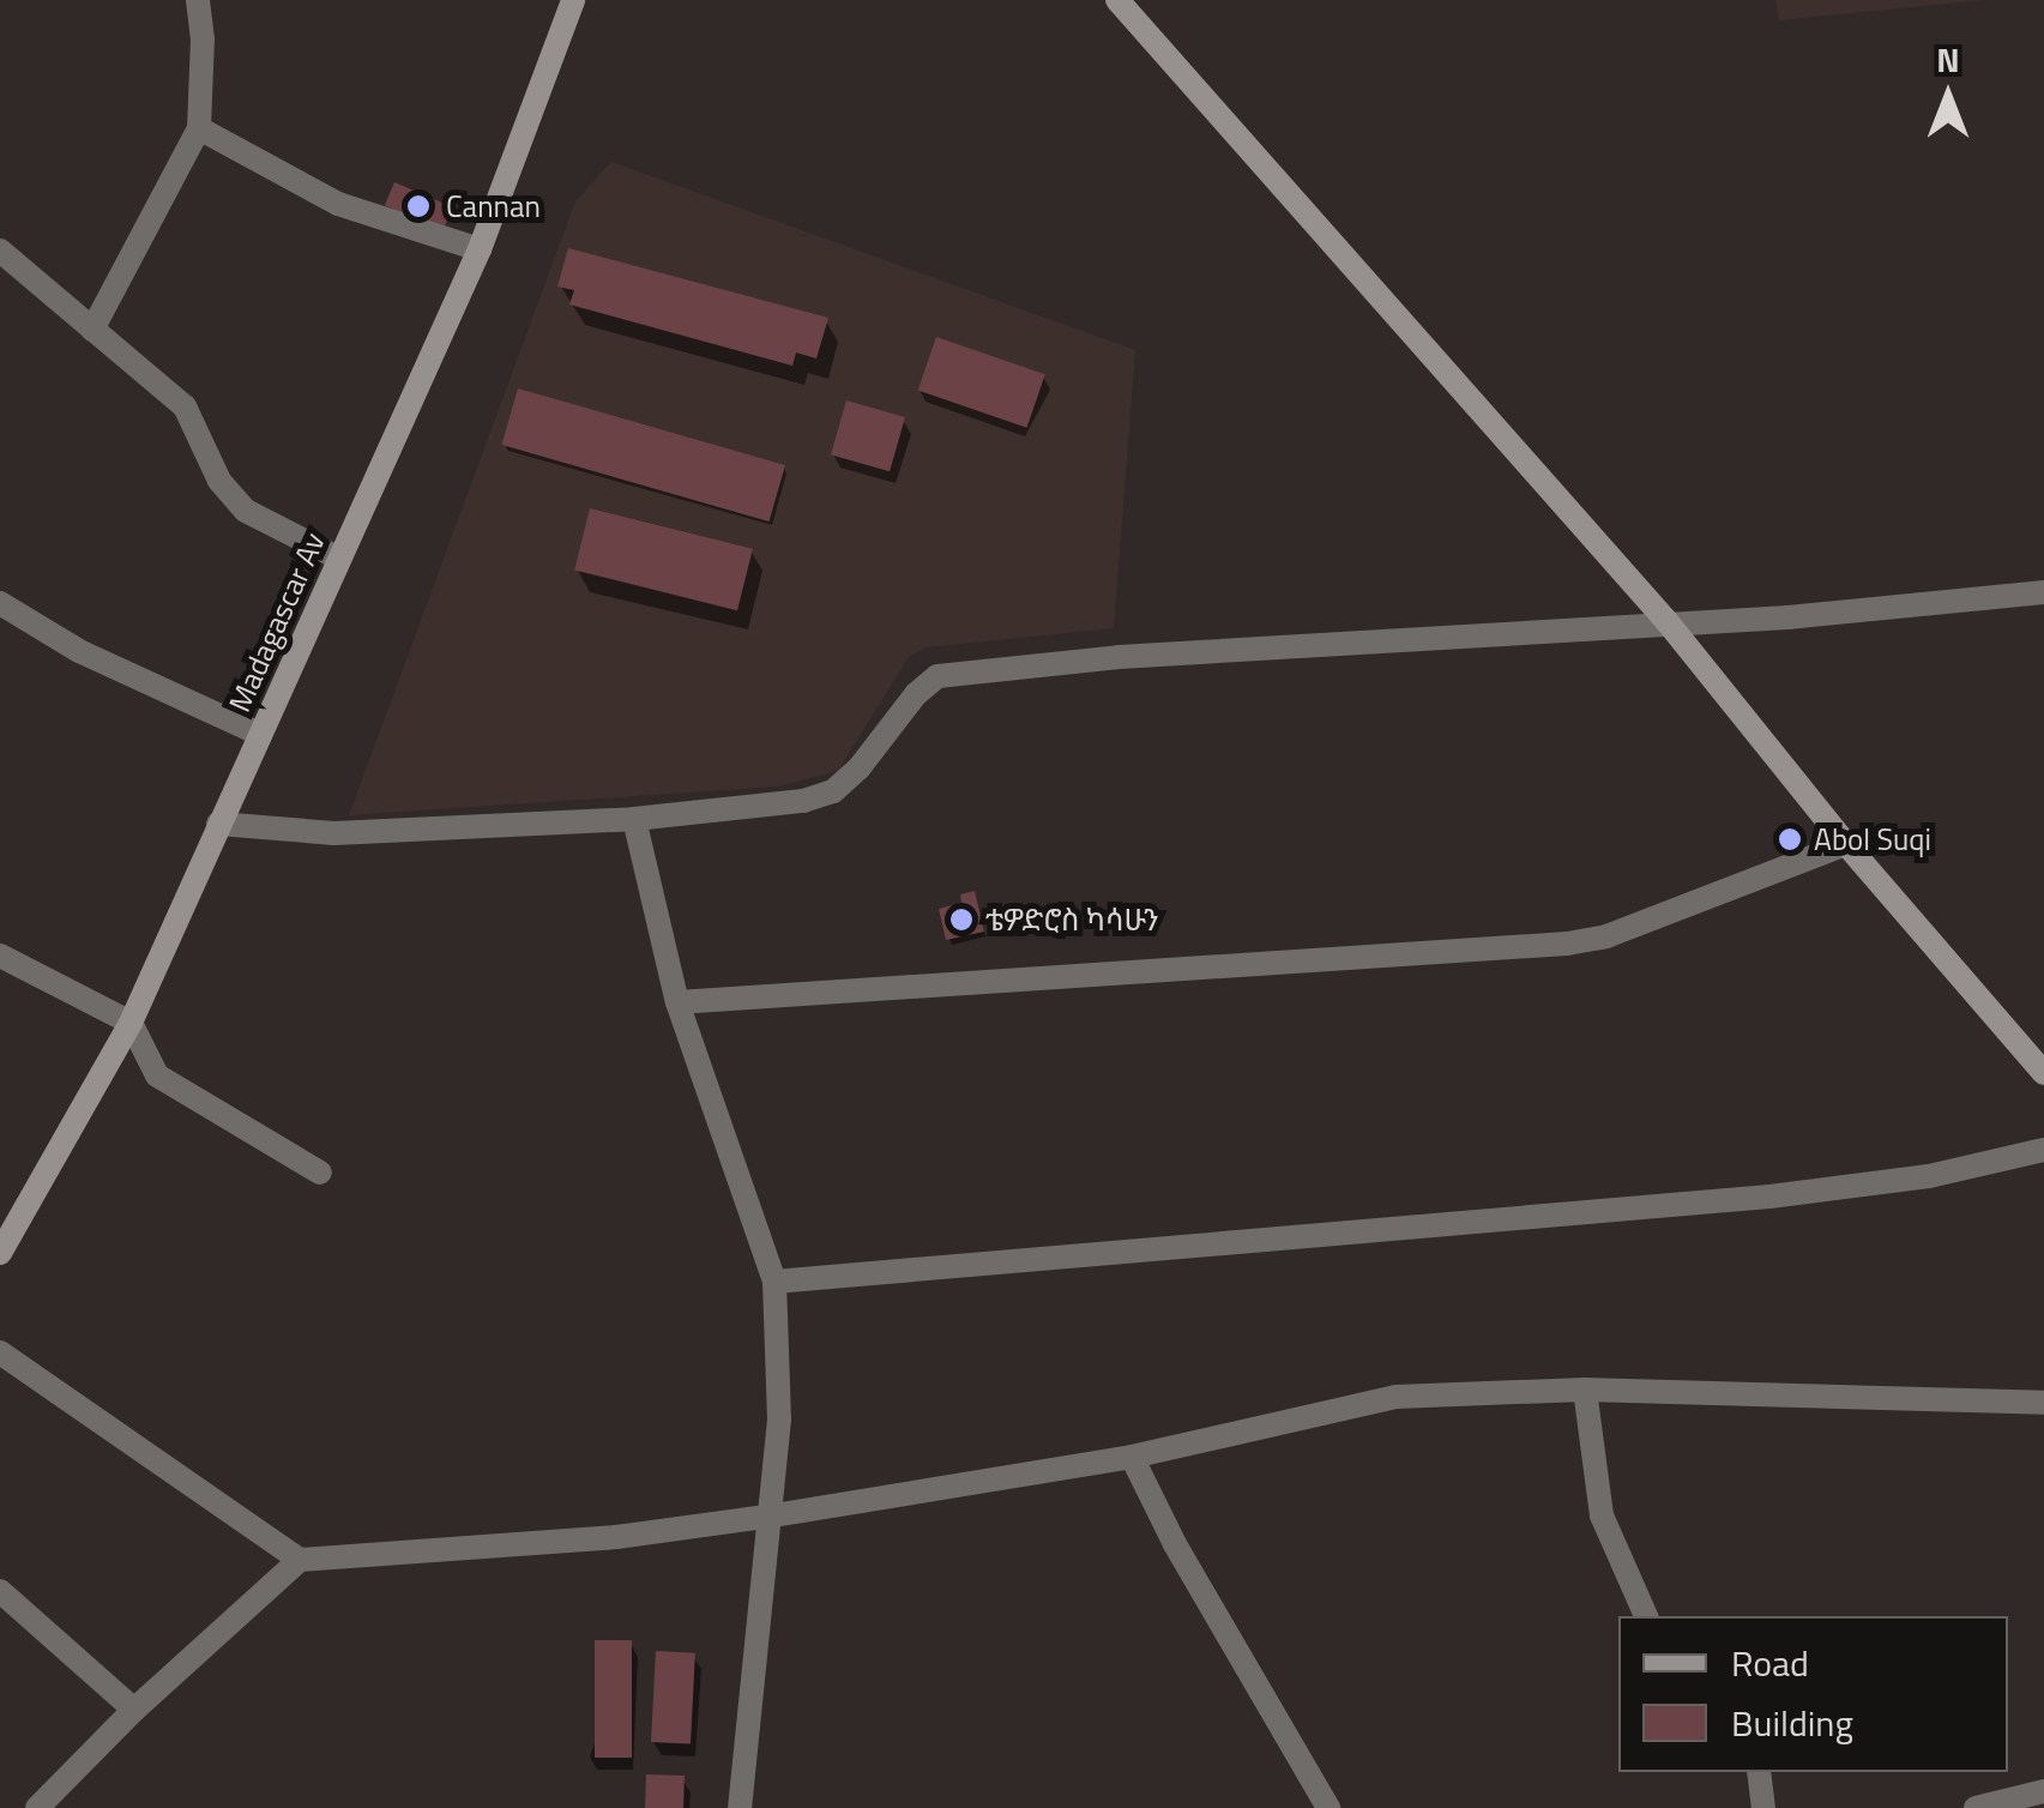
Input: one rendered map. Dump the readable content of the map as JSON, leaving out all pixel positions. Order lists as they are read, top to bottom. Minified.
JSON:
{"streets":{"main road":["Madagascar Av"]},"places":["Cannan","Abol Suqi","ቴዎድሮስ ካሳሁን"],"legend":["Road","Building"],"north":"top"}
